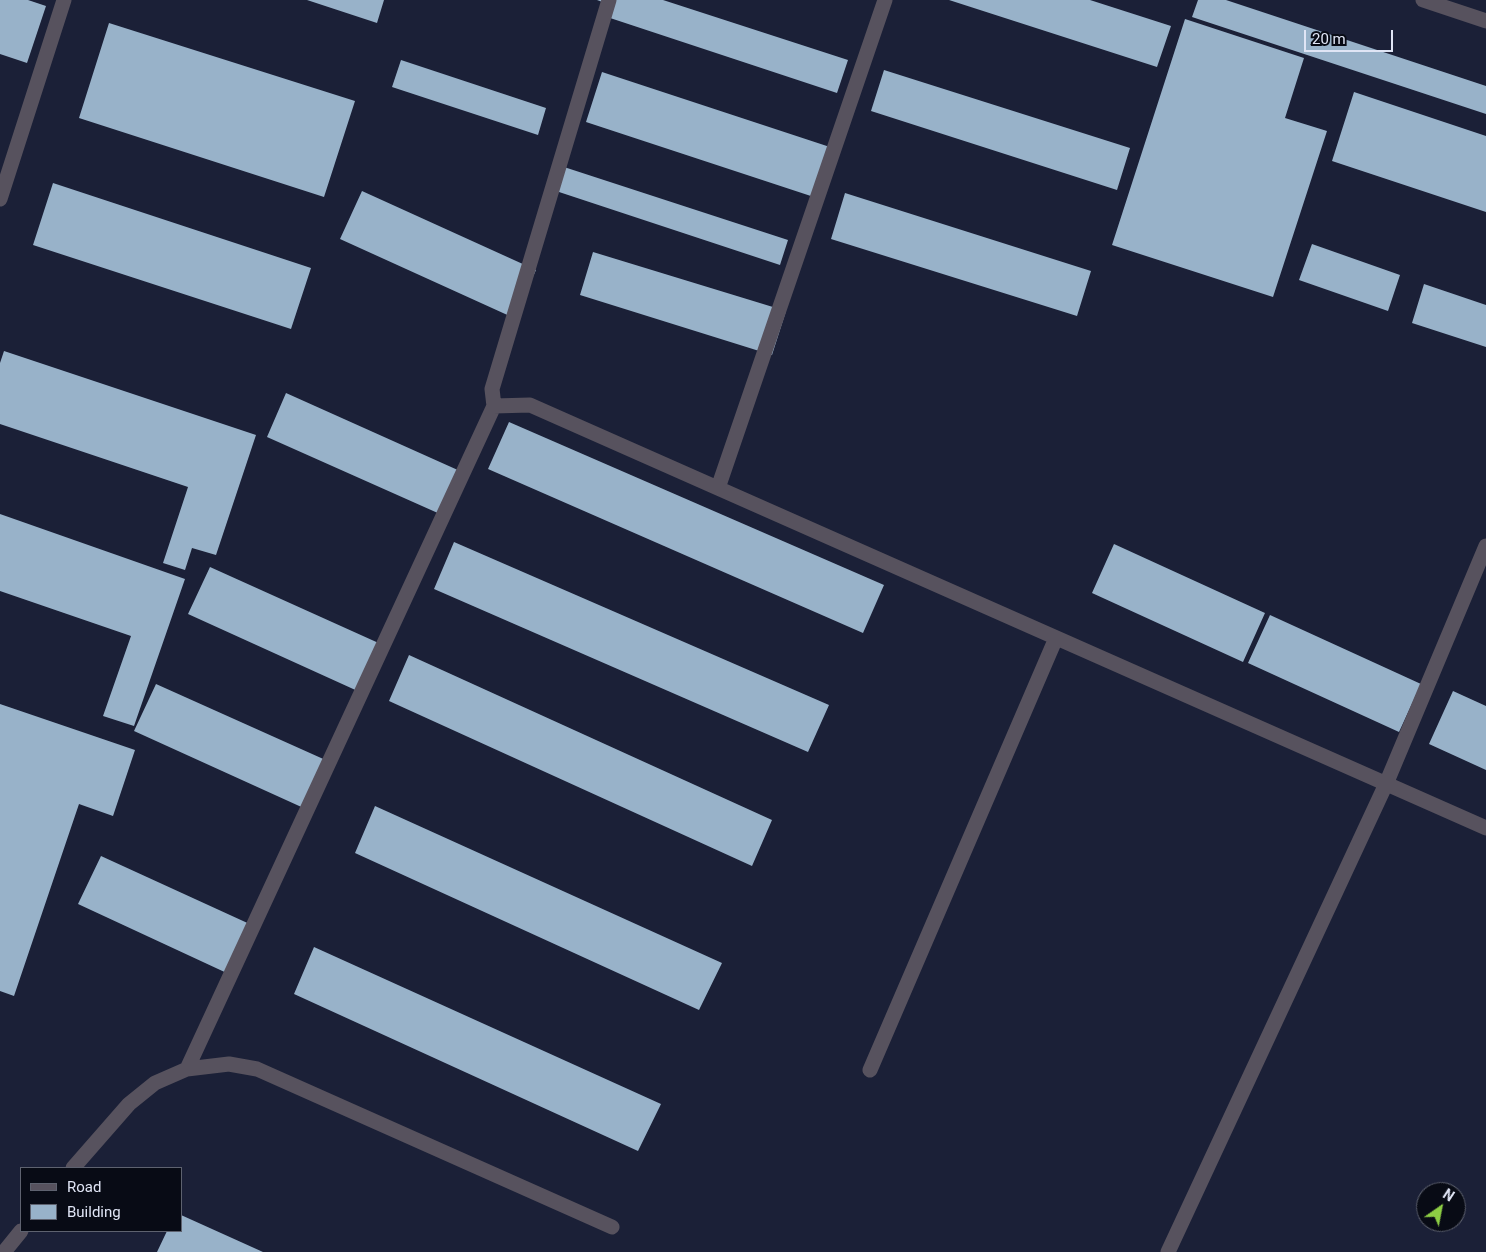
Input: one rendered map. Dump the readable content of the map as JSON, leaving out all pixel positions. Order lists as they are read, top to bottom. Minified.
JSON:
{"legend":["Road","Building"],"scale_bar":"20 m","north":"top right"}
